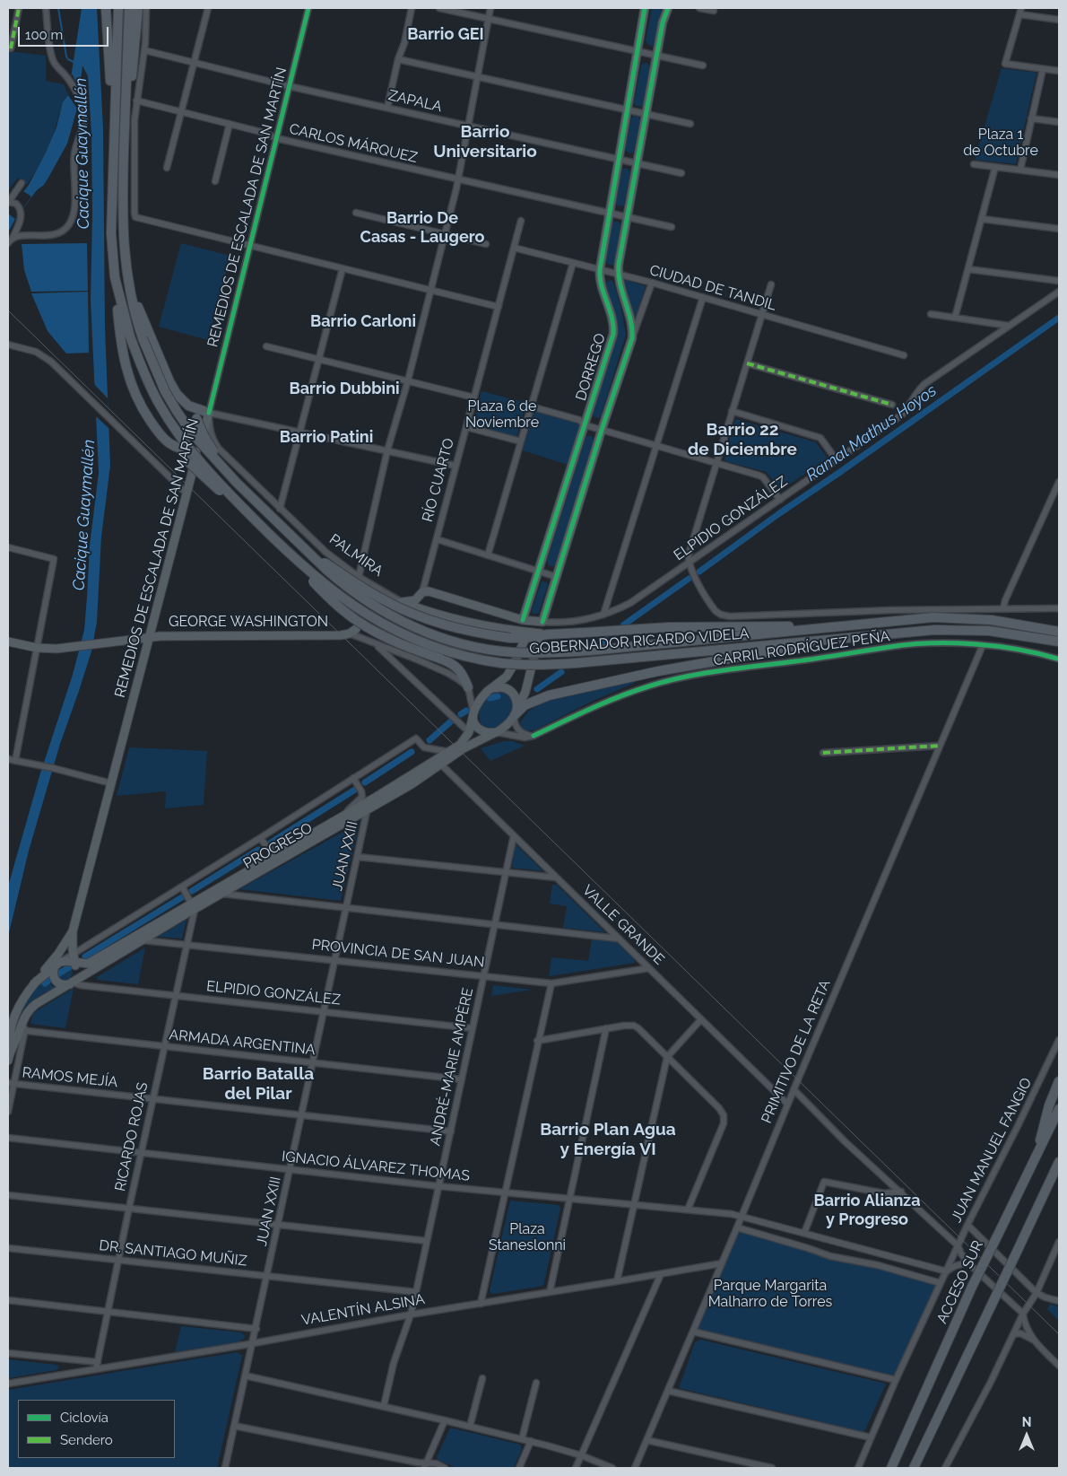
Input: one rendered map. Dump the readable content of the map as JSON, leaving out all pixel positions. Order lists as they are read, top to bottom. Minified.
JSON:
{"streets":{"highway":["GOBERNADOR RICARDO VIDELA","ACCESO SUR"],"main road":["REMEDIOS DE ESCALADA DE SAN MARTÍN","DORREGO","PALMIRA","GEORGE WASHINGTON","PROGRESO"],"street":["ZAPALA","CARLOS MÁRQUEZ","CIUDAD DE TANDIL","RÍO CUARTO","ELPIDIO GONZÁLEZ","CARRIL RODRÍGUEZ PEÑA","JUAN XXIII","VALLE GRANDE","PROVINCIA DE SAN JUAN","ARMADA ARGENTINA","PRIMITIVO DE LA RETA","ANDRÉ-MARIE AMPÈRE","RAMOS MEJÍA","RICARDO ROJAS","JUAN MANUEL FANGIO","IGNACIO ÁLVAREZ THOMAS","DR. SANTIAGO MUÑIZ","VALENTÍN ALSINA"]},"crossings":[["ZAPALA","REMEDIOS DE ESCALADA DE SAN MARTÍN"],["ZAPALA","DORREGO"],["CARLOS MÁRQUEZ","REMEDIOS DE ESCALADA DE SAN MARTÍN"],["CARLOS MÁRQUEZ","DORREGO"],["REMEDIOS DE ESCALADA DE SAN MARTÍN","ELPIDIO GONZÁLEZ"],["REMEDIOS DE ESCALADA DE SAN MARTÍN","PALMIRA"],["REMEDIOS DE ESCALADA DE SAN MARTÍN","GEORGE WASHINGTON"],["REMEDIOS DE ESCALADA DE SAN MARTÍN","PROGRESO"],["CIUDAD DE TANDIL","DORREGO"],["CIUDAD DE TANDIL","RÍO CUARTO"],["ELPIDIO GONZÁLEZ","CARRIL RODRÍGUEZ PEÑA"],["ELPIDIO GONZÁLEZ","PROGRESO"],["ELPIDIO GONZÁLEZ","JUAN XXIII"],["ELPIDIO GONZÁLEZ","ANDRÉ-MARIE AMPÈRE"],["ELPIDIO GONZÁLEZ","RICARDO ROJAS"],["CARRIL RODRÍGUEZ PEÑA","PROGRESO"],["CARRIL RODRÍGUEZ PEÑA","PRIMITIVO DE LA RETA"],["PROGRESO","JUAN XXIII"],["PROGRESO","VALLE GRANDE"],["PROGRESO","PROVINCIA DE SAN JUAN"],["PROGRESO","ARMADA ARGENTINA"],["PROGRESO","RICARDO ROJAS"],["JUAN XXIII","PROVINCIA DE SAN JUAN"],["JUAN XXIII","ARMADA ARGENTINA"],["JUAN XXIII","RAMOS MEJÍA"],["JUAN XXIII","IGNACIO ÁLVAREZ THOMAS"],["JUAN XXIII","DR. SANTIAGO MUÑIZ"],["JUAN XXIII","VALENTÍN ALSINA"],["VALLE GRANDE","PROVINCIA DE SAN JUAN"],["VALLE GRANDE","PRIMITIVO DE LA RETA"],["VALLE GRANDE","ANDRÉ-MARIE AMPÈRE"],["PROVINCIA DE SAN JUAN","ANDRÉ-MARIE AMPÈRE"],["PROVINCIA DE SAN JUAN","RICARDO ROJAS"],["ARMADA ARGENTINA","ANDRÉ-MARIE AMPÈRE"],["ARMADA ARGENTINA","RICARDO ROJAS"],["PRIMITIVO DE LA RETA","IGNACIO ÁLVAREZ THOMAS"],["PRIMITIVO DE LA RETA","VALENTÍN ALSINA"],["ANDRÉ-MARIE AMPÈRE","RAMOS MEJÍA"],["ANDRÉ-MARIE AMPÈRE","IGNACIO ÁLVAREZ THOMAS"],["ANDRÉ-MARIE AMPÈRE","DR. SANTIAGO MUÑIZ"],["ANDRÉ-MARIE AMPÈRE","VALENTÍN ALSINA"],["RAMOS MEJÍA","RICARDO ROJAS"],["RICARDO ROJAS","IGNACIO ÁLVAREZ THOMAS"],["RICARDO ROJAS","DR. SANTIAGO MUÑIZ"],["RICARDO ROJAS","VALENTÍN ALSINA"]],"districts":["Barrio GEI","Barrio Universitario","Barrio De Casas - Laugero","Barrio Carloni","Barrio Dubbini","Barrio 22 de Diciembre","Barrio Patini","Barrio Batalla del Pilar","Barrio Plan Agua y Energía VI","Barrio Alianza y Progreso"],"water":["Cacique Guaymallén","Ramal Mathus Hoyos"],"parks":["Plaza 1 de Octubre","Plaza 6 de Noviembre","Plaza Staneslonni","Parque Margarita Malharro de Torres"],"legend":["Ciclovía","Sendero"],"scale_bar":"100 m","north":"top"}
